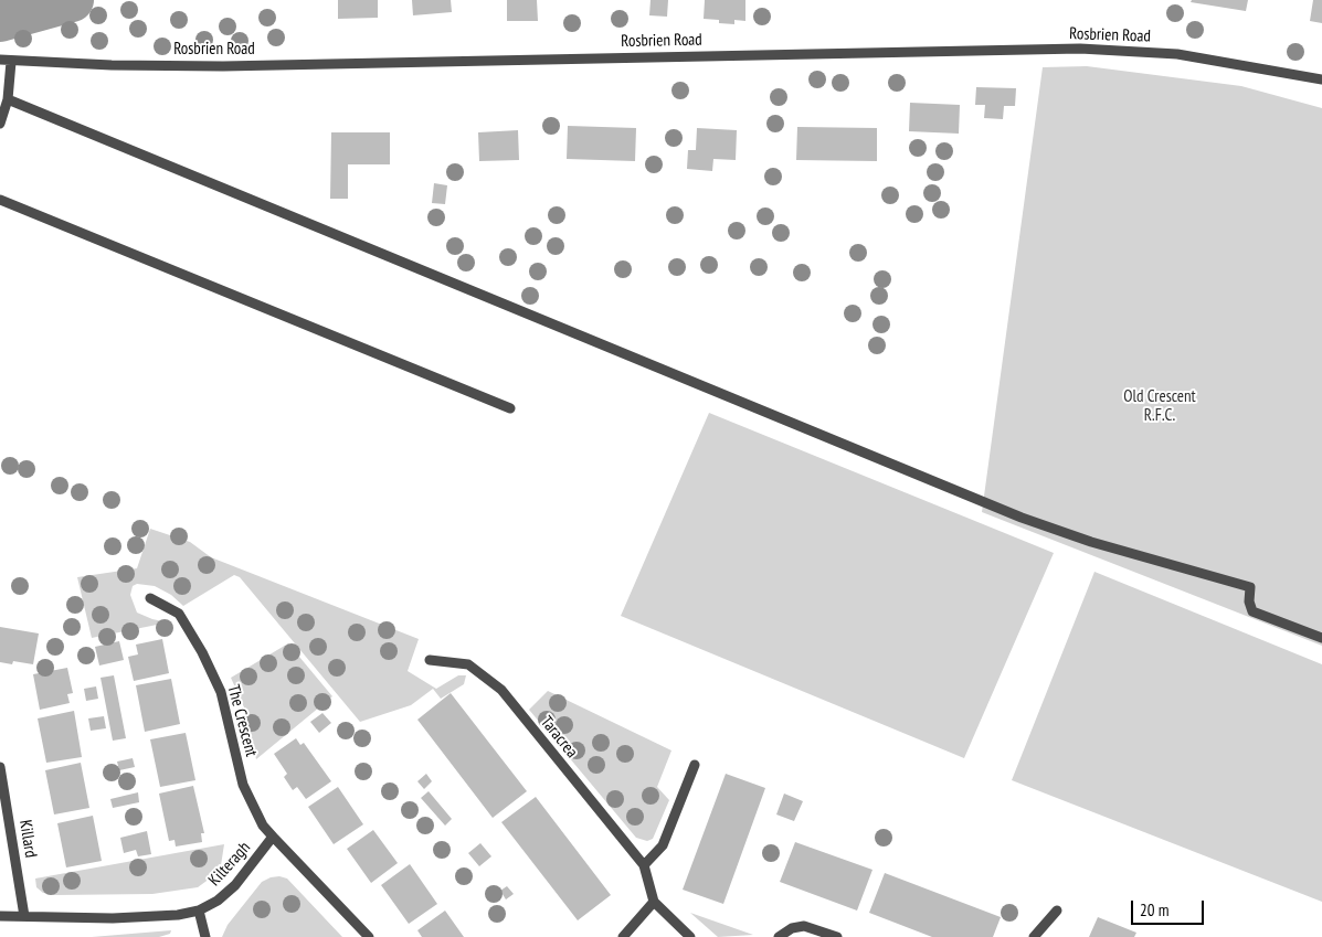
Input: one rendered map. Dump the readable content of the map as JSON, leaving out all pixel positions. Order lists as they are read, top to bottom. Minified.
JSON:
{"streets":{"street":["Rosbrien Road","The Crescent","Taracrea","Killard","Kilteragh"]},"crossings":[["The Crescent","Kilteragh"],["Killard","Kilteragh"]],"parks":["Old Crescent R.F.C."],"scale_bar":"20 m"}
